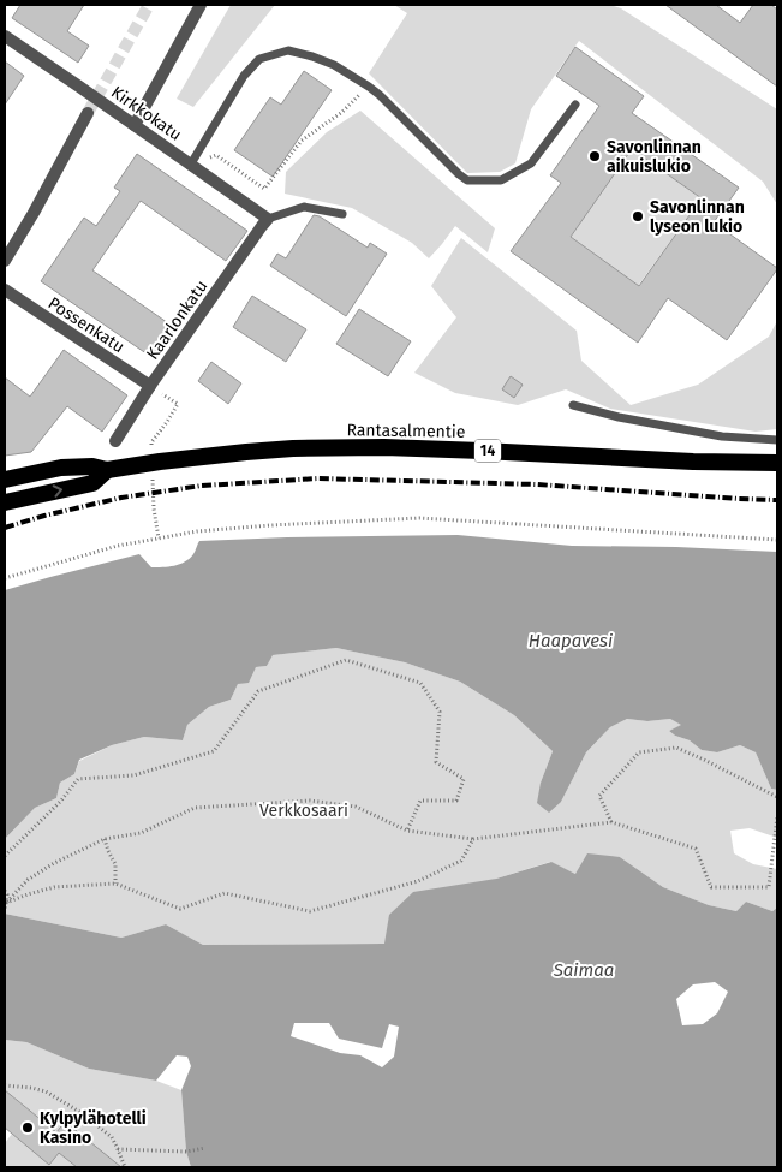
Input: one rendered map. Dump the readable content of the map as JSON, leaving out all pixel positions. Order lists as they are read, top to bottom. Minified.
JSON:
{"streets":{"highway":["Rantasalmentie","14"],"street":["Kirkkokatu","Kaarlonkatu","Possenkatu"]},"crossings":[["Kirkkokatu","Kaarlonkatu"],["Kaarlonkatu","Possenkatu"]],"water":["Haapavesi","Saimaa"],"parks":["Verkkosaari"],"places":["Savonlinnan aikuislukio","Savonlinnan lyseon lukio","Kylpylähotelli Kasino"]}
